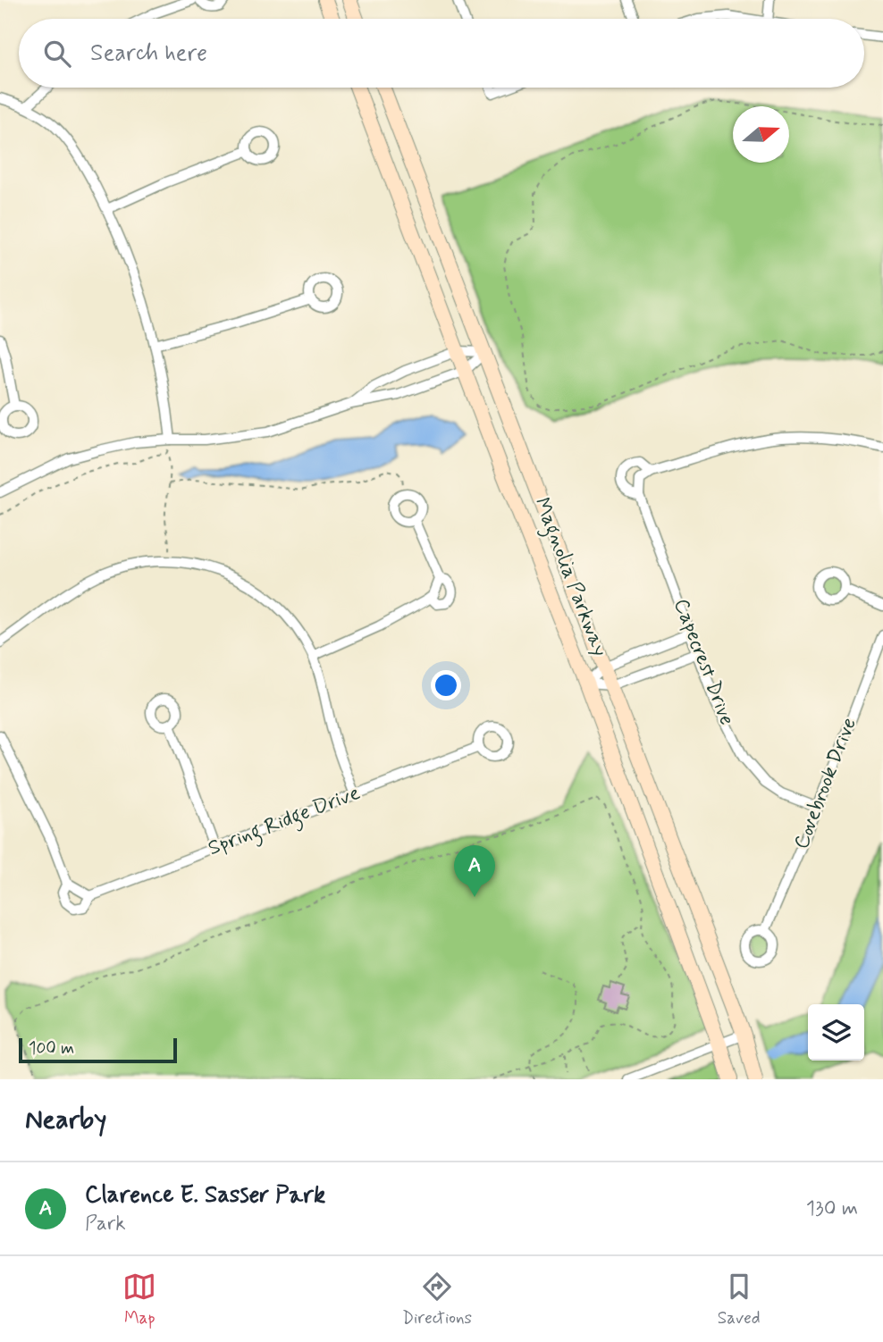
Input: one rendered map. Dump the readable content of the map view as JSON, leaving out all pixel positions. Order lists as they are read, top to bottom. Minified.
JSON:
{"streets":{"main road":["Magnolia Parkway"],"street":["Capecrest Drive","Covebrook Drive","Spring Ridge Drive"]},"crossings":[["Capecrest Drive","Covebrook Drive"]],"scale_bar":"100 m","north":"right","page":{"search":"Search here","pins":"A","scale":"100 m","heading":"Nearby","list":[{"mark":"A","name":"Clarence E. Sasser Park","note":"Park","value":"130 m"}],"nav":["Map","Directions","Saved"]}}
